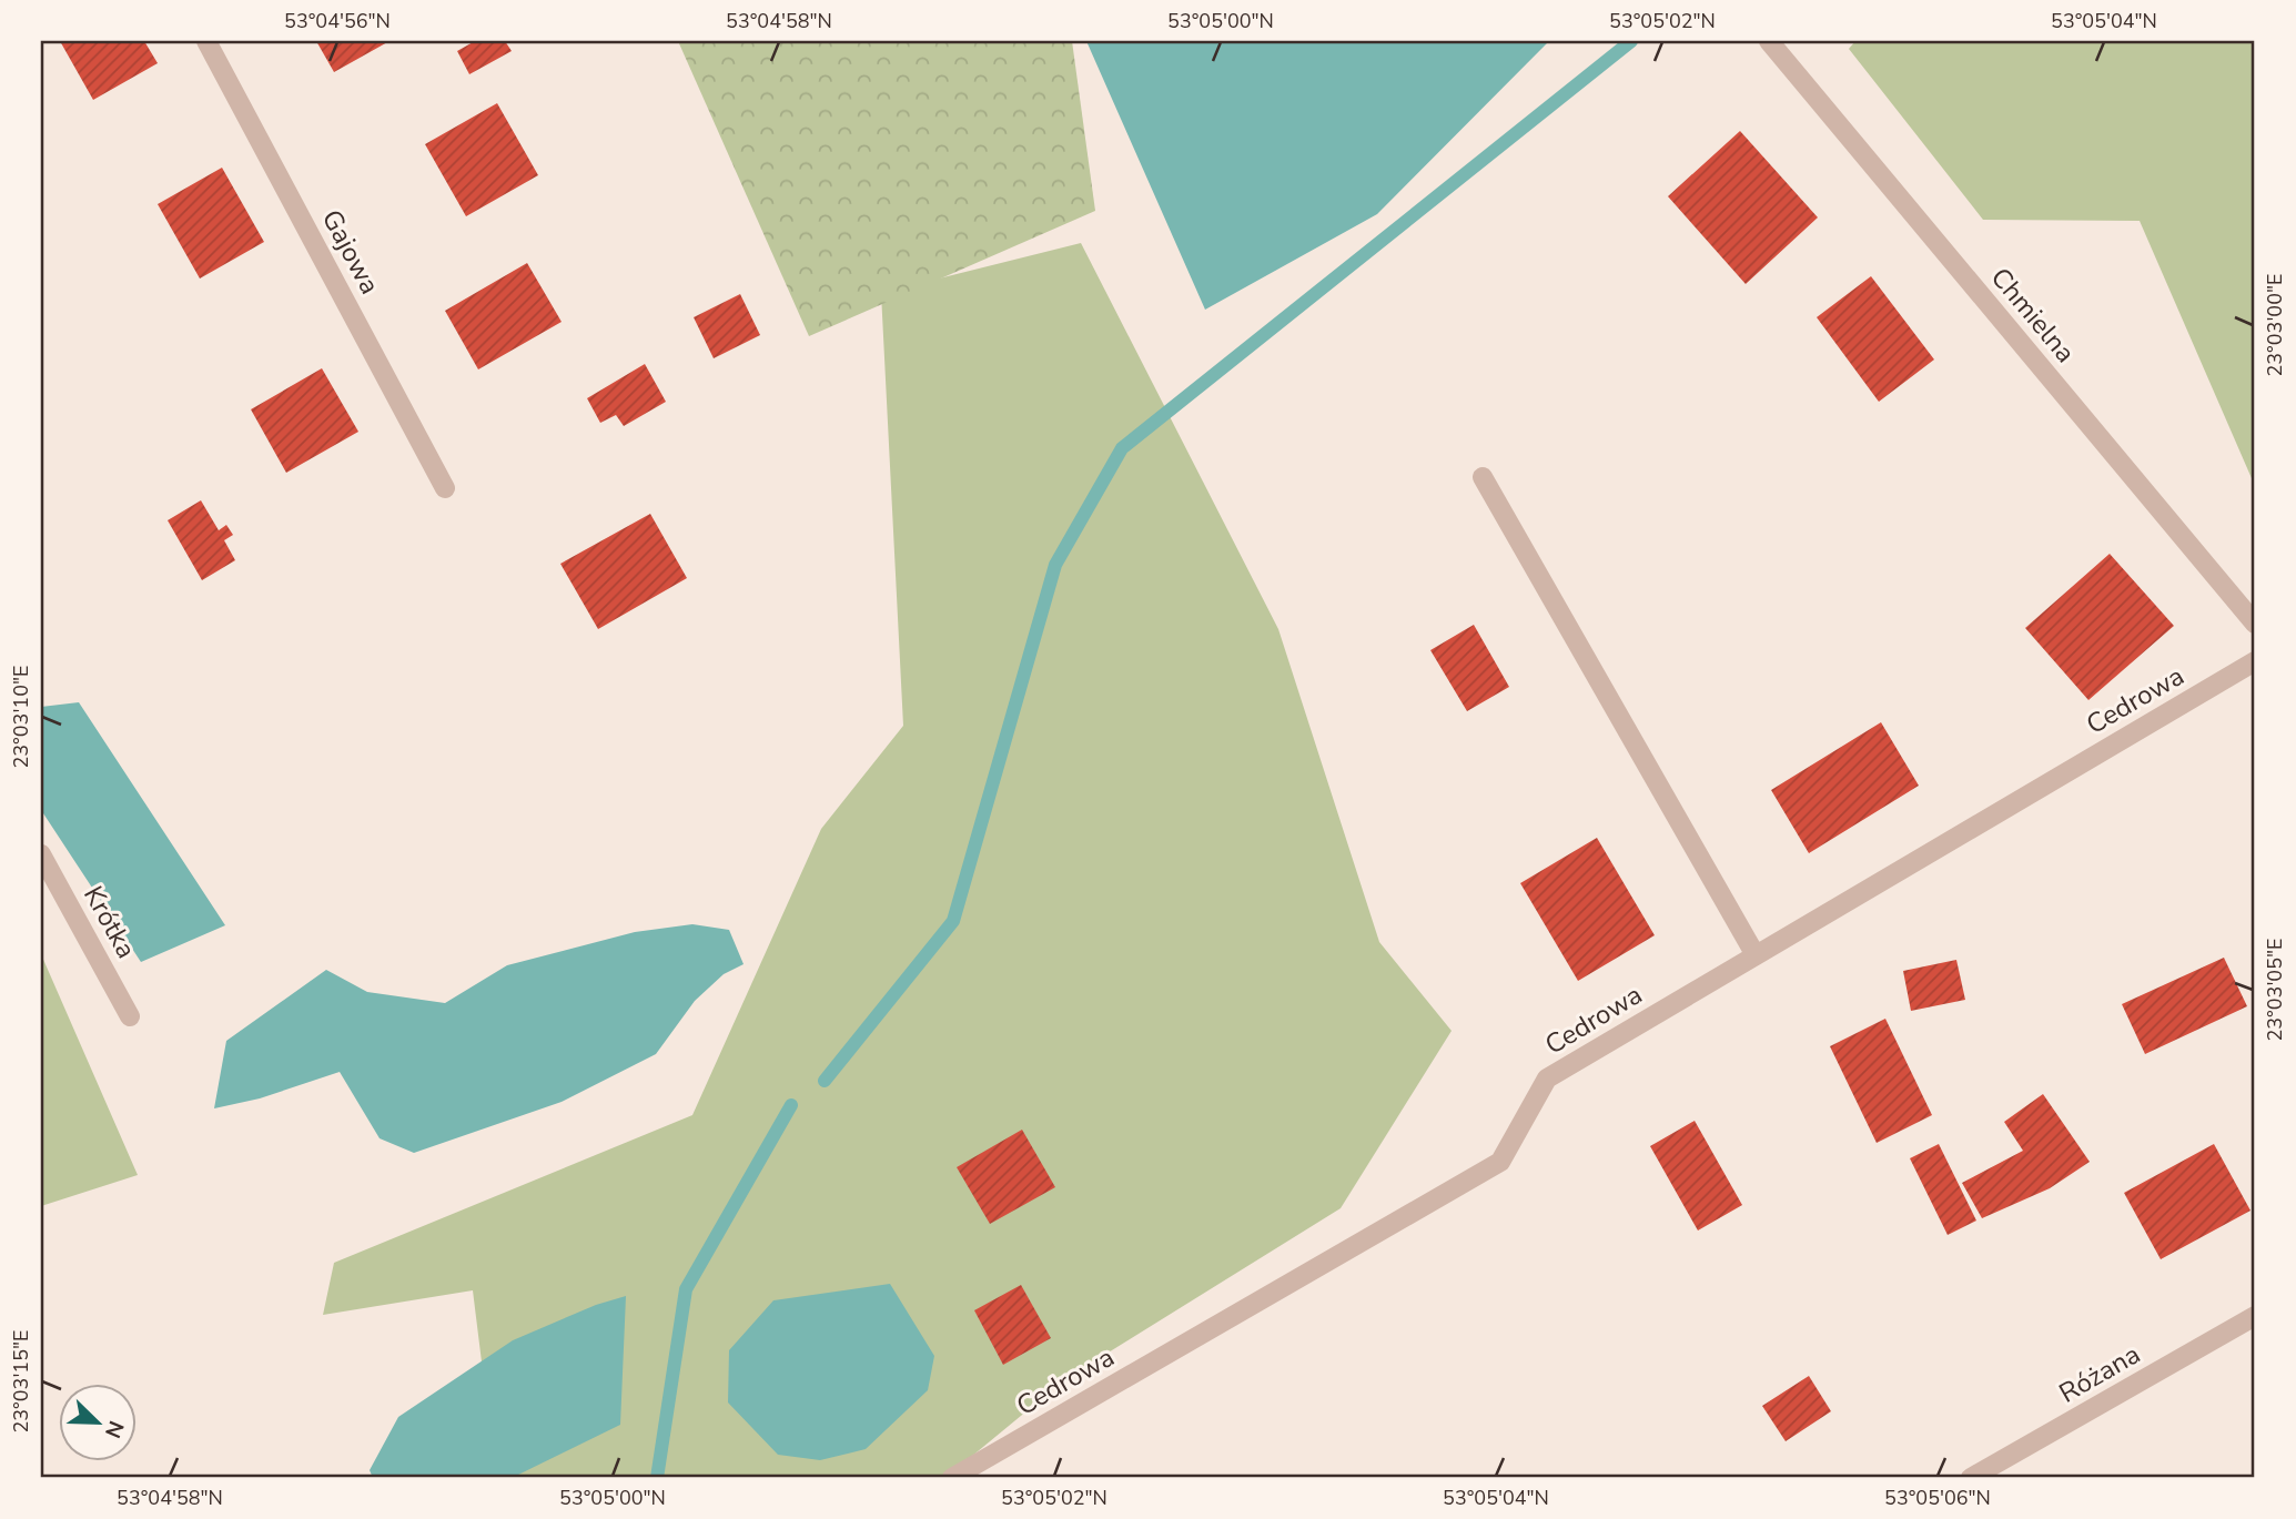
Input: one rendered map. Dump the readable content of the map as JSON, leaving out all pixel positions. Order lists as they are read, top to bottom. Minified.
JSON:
{"streets":{"street":["Gajowa","Chmielna","Cedrowa","Krótka","Różana"]},"north":"bottom right","coordinates":["53°04'56\"N","53°04'58\"N","53°05'00\"N","53°05'02\"N","53°05'04\"N","23°03'00\"E","23°03'10\"E","23°03'05\"E","23°03'15\"E","53°05'06\"N"]}
